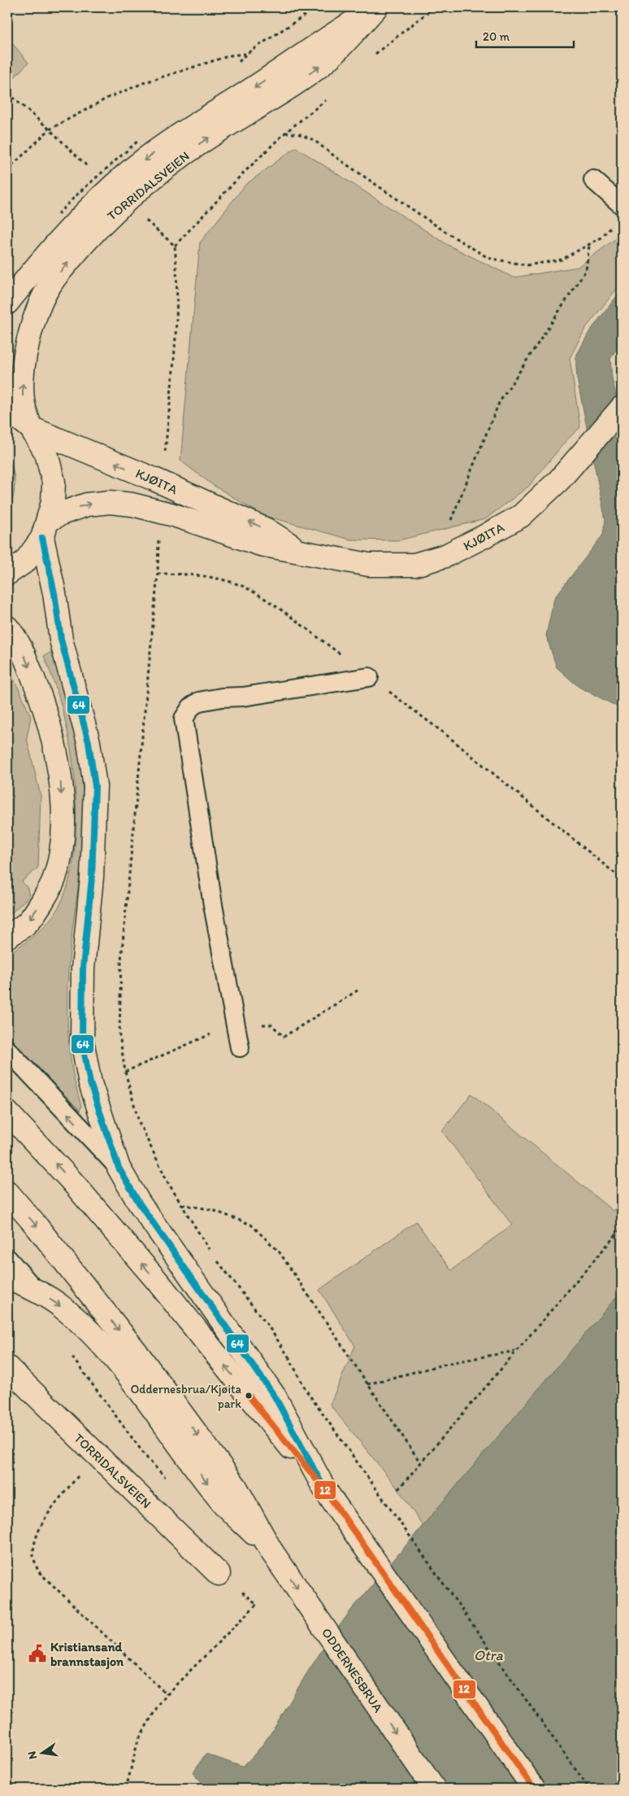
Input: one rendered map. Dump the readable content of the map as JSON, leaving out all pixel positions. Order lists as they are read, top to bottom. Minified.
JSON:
{"streets":{"main road":["TORRIDALSVEIEN","KJØITA","ODDERNESBRUA"]},"crossings":[["TORRIDALSVEIEN","KJØITA"]],"water":["Otra"],"places":{"other":["Oddernesbrua/Kjøita park"],"public building":["Kristiansand brannstasjon"]},"lines":["transit line 64","transit line 12"],"scale_bar":"20 m","north":"left"}
